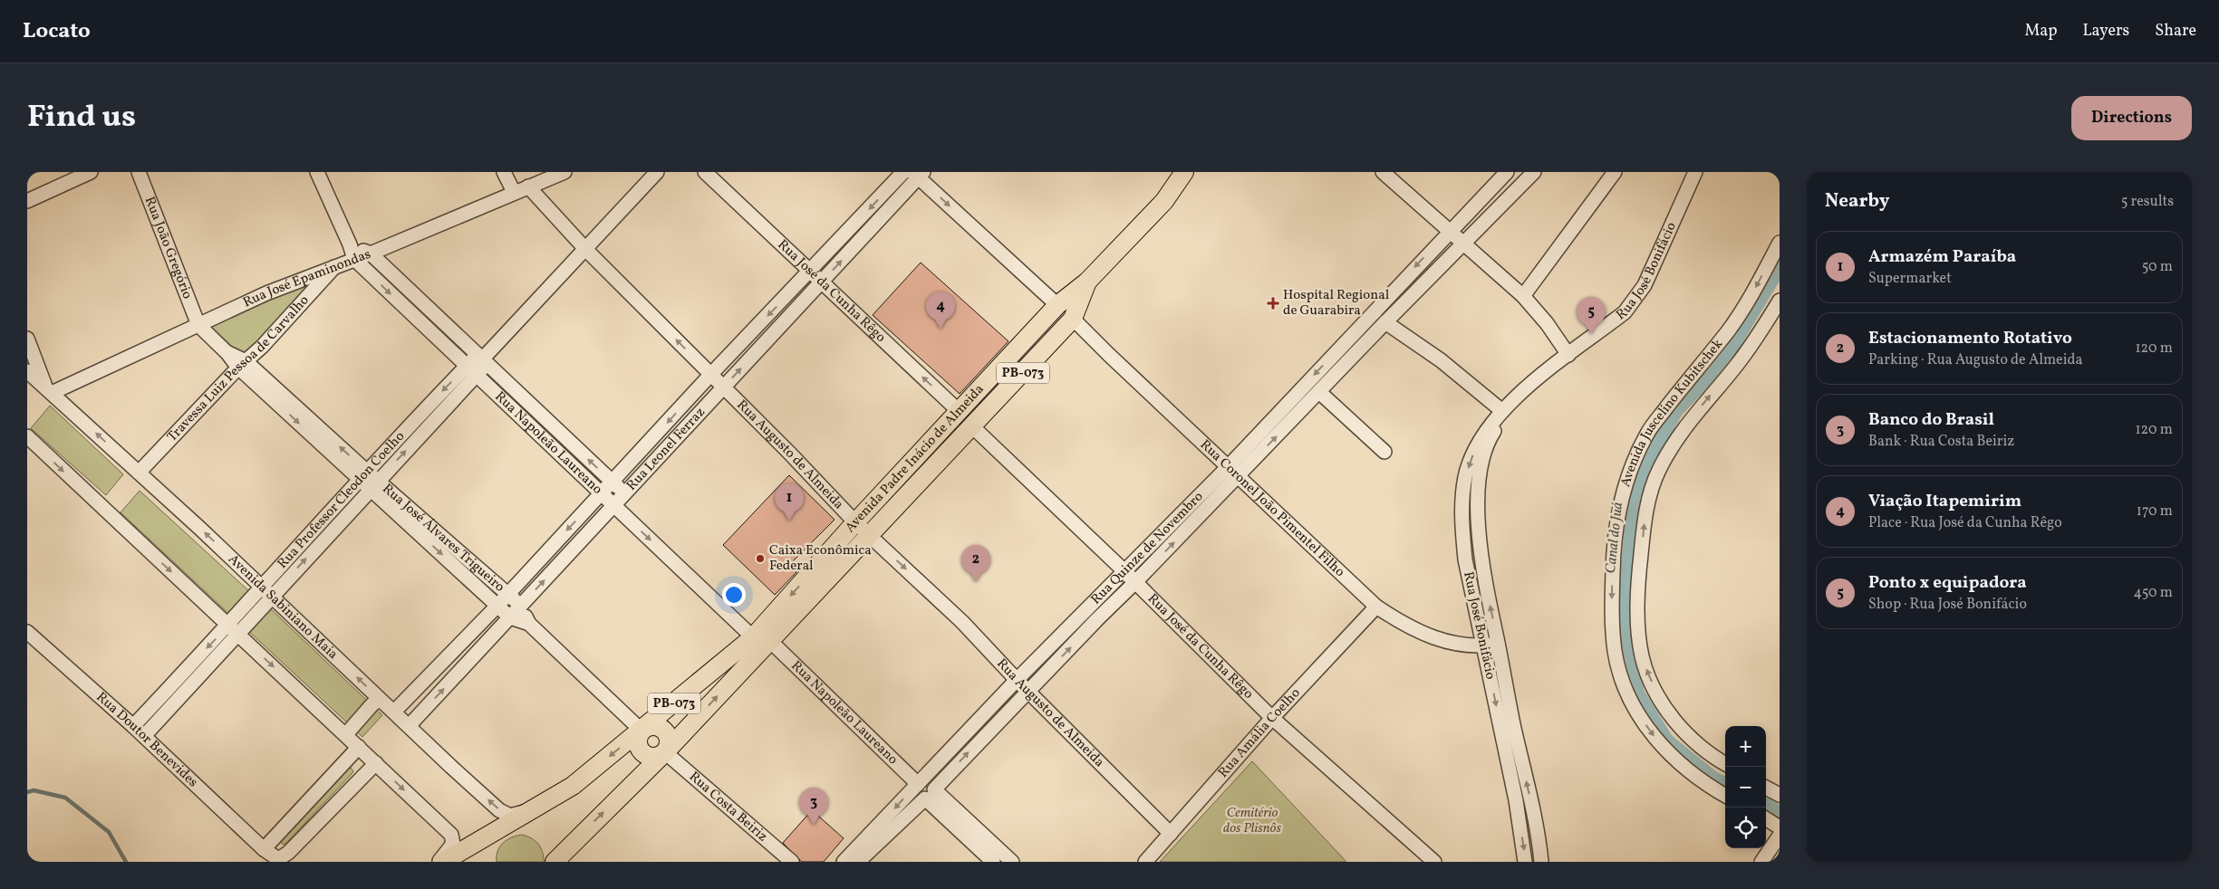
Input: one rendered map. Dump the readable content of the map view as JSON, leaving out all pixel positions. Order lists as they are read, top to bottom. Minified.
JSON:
{"streets":{"main road":["PB-073","Avenida Padre Inácio de Almeida"],"street":["Rua João Gregório","Rua José Bonifácio","Rua José Epaminondas","Rua José da Cunha Rêgo","Travessa Luiz Pessoa de Carvalho","Avenida Juscelino Kubitschek","Rua Napoleão Laureano","Rua Leonel Ferraz","Rua Augusto de Almeida","Rua Professor Cleodon Coelho","Rua Coronel João Pimentel Filho","Rua José Álvares Trigueiro","Rua Quinze de Novembro","Avenida Sabiniano Maia","Rua Amália Coelho","Rua Doutor Benevides","Rua Costa Beiriz"]},"crossings":[["Rua João Gregório","Rua José Epaminondas"],["Rua João Gregório","Rua José Álvares Trigueiro"],["Rua José Bonifácio","Rua Coronel João Pimentel Filho"],["Rua José Epaminondas","Travessa Luiz Pessoa de Carvalho"],["Rua José Epaminondas","Rua Napoleão Laureano"],["Rua José Epaminondas","Rua Augusto de Almeida"],["Rua José Epaminondas","Rua José Álvares Trigueiro"],["Rua José Epaminondas","Avenida Sabiniano Maia"],["Rua José da Cunha Rêgo","Rua Leonel Ferraz"],["Rua José da Cunha Rêgo","Avenida Padre Inácio de Almeida"],["Rua José da Cunha Rêgo","Rua Quinze de Novembro"],["Rua José da Cunha Rêgo","Rua Amália Coelho"],["Travessa Luiz Pessoa de Carvalho","Rua José Álvares Trigueiro"],["Travessa Luiz Pessoa de Carvalho","Avenida Sabiniano Maia"],["PB-073","Avenida Padre Inácio de Almeida"],["Rua Napoleão Laureano","Rua Leonel Ferraz"],["Rua Napoleão Laureano","Avenida Padre Inácio de Almeida"],["Rua Napoleão Laureano","Rua Professor Cleodon Coelho"],["Rua Napoleão Laureano","Rua Quinze de Novembro"],["Rua Leonel Ferraz","Rua Augusto de Almeida"],["Rua Leonel Ferraz","Rua José Álvares Trigueiro"],["Rua Leonel Ferraz","Avenida Sabiniano Maia"],["Rua Augusto de Almeida","Avenida Padre Inácio de Almeida"],["Rua Augusto de Almeida","Rua Professor Cleodon Coelho"],["Rua Augusto de Almeida","Rua Quinze de Novembro"],["Rua Augusto de Almeida","Rua Amália Coelho"],["Avenida Padre Inácio de Almeida","Rua Coronel João Pimentel Filho"],["Avenida Padre Inácio de Almeida","Rua José Álvares Trigueiro"],["Avenida Padre Inácio de Almeida","Avenida Sabiniano Maia"],["Avenida Padre Inácio de Almeida","Rua Costa Beiriz"],["Rua Professor Cleodon Coelho","Rua José Álvares Trigueiro"],["Rua Professor Cleodon Coelho","Avenida Sabiniano Maia"],["Rua Professor Cleodon Coelho","Rua Doutor Benevides"],["Rua Coronel João Pimentel Filho","Rua Quinze de Novembro"],["Rua Coronel João Pimentel Filho","Rua Amália Coelho"]],"water":["Canal do Juá"],"parks":["Cemitério dos Plisnôs"],"places":{"health":["Hospital Regional de Guarabira"],"other":["Caixa Econômica Federal"]},"page":{"header":"Locato","nav":["Map","Layers","Share"],"title":"Find us","buttons":"Directions","heading":["Nearby","5 results"],"list":[{"mark":"1","name":"Armazém Paraíba","note":"Supermarket","value":"50 m"},{"mark":"2","name":"Estacionamento Rotativo","note":"Parking · Rua Augusto de Almeida","value":"120 m"},{"mark":"3","name":"Banco do Brasil","note":"Bank · Rua Costa Beiriz","value":"120 m"},{"mark":"4","name":"Viação Itapemirim","note":"Place · Rua José da Cunha Rêgo","value":"170 m"},{"mark":"5","name":"Ponto x equipadora","note":"Shop · Rua José Bonifácio","value":"450 m"}],"pins":["4","5","1","2","3"],"map_buttons":["+","−"]}}
